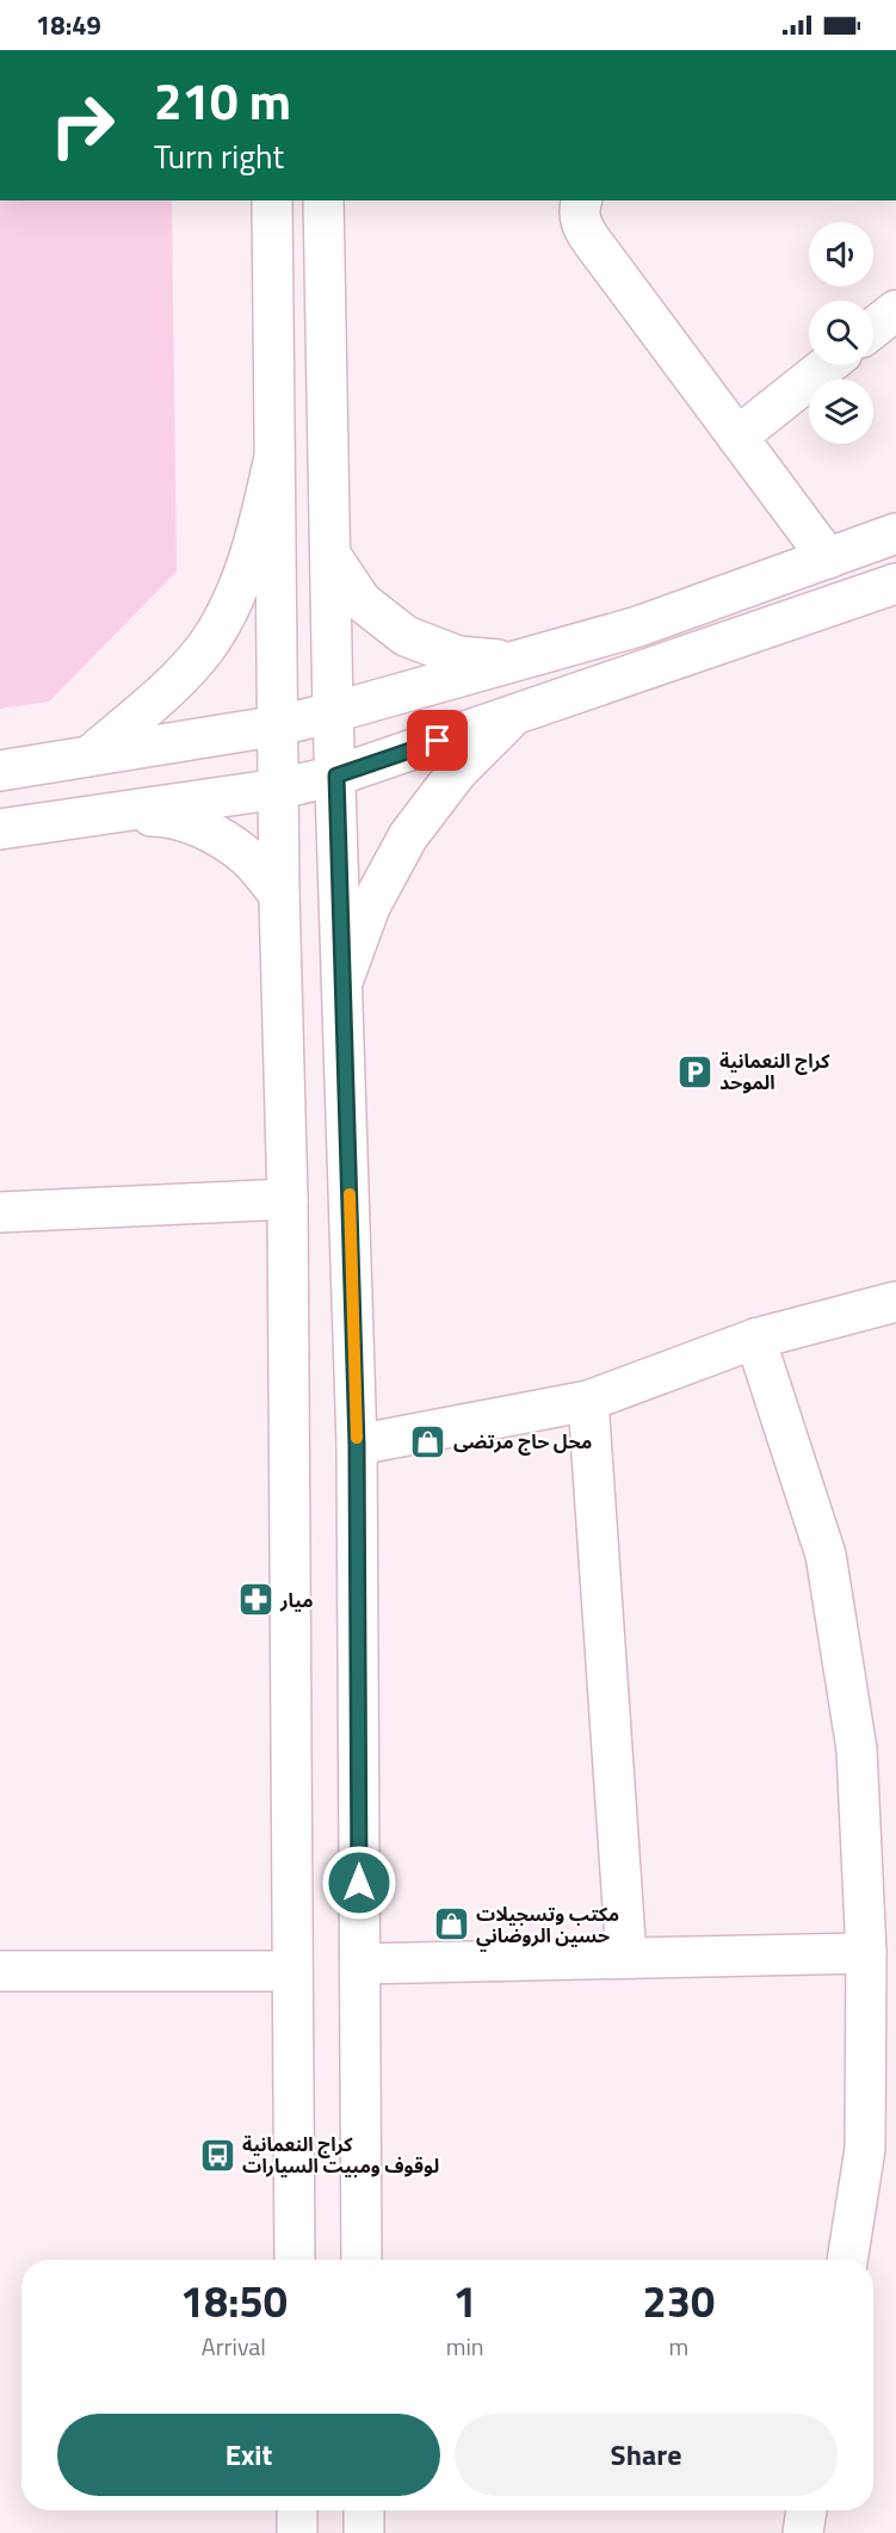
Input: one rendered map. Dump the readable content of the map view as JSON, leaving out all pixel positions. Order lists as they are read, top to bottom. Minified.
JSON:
{"places":{"parking":["كراج النعمانية الموحد"],"shop":["محل حاج مرتضى","مكتب وتسجيلات حسين الروضاني"],"pharmacy":["ميار"],"bus stop":["كراج النعمانية لوقوف ومبيت السيارات"]},"page":{"status":"18:49","turn":["210 m","Turn right"],"eta":["18:50","Arrival","1","min","230","m"],"buttons":["Exit","Share"]}}
